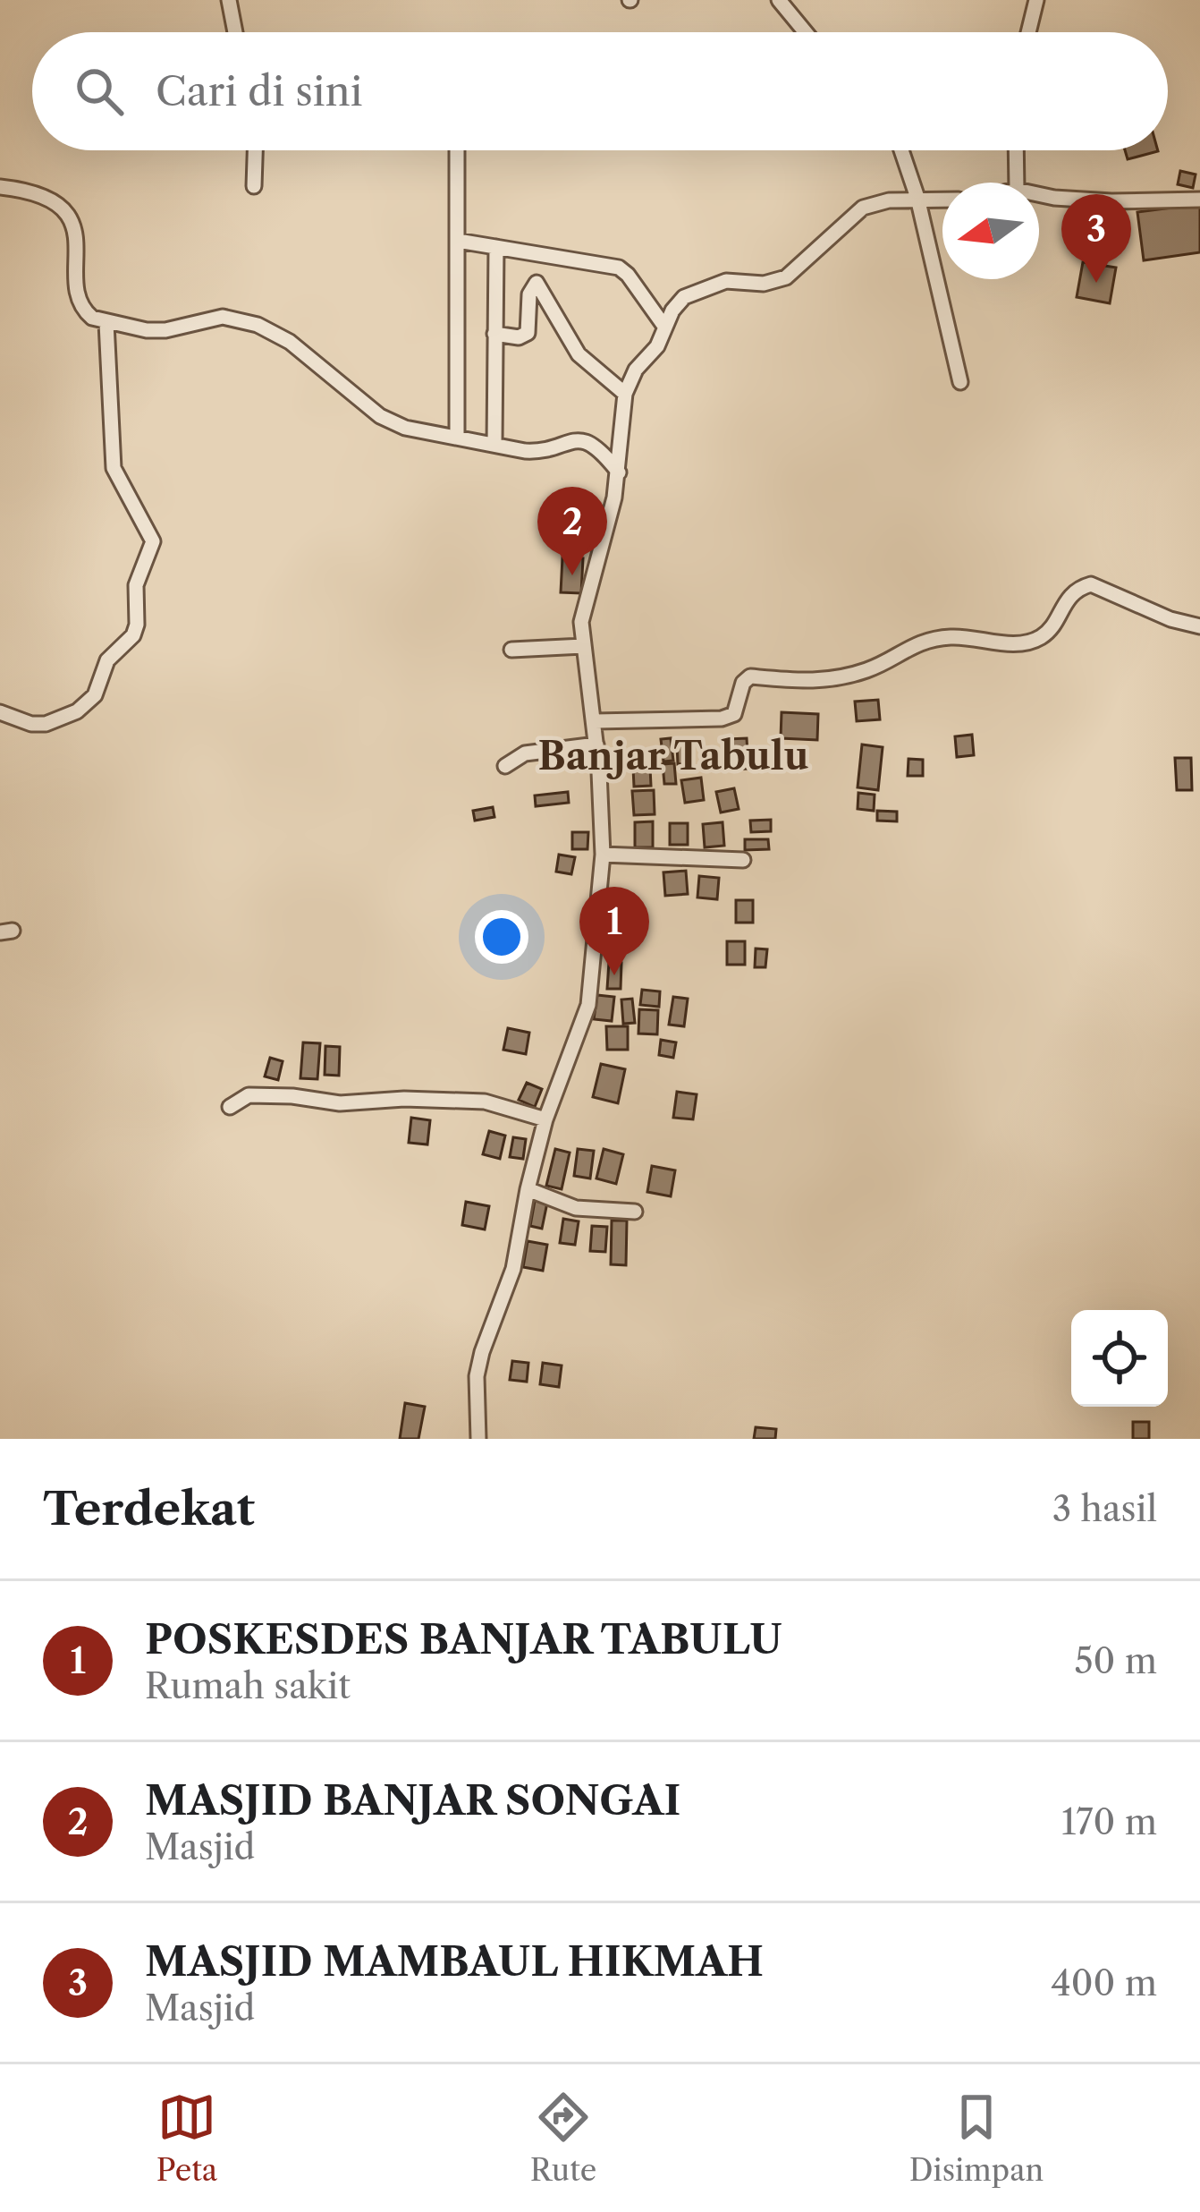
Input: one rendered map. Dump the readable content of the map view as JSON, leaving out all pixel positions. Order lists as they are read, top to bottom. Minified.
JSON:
{"districts":["Banjar Tabulu"],"north":"left","page":{"search":"Cari di sini","pins":["3","2","1"],"heading":["Terdekat","3 hasil"],"list":[{"mark":"1","name":"POSKESDES BANJAR TABULU","note":"Rumah sakit","value":"50 m"},{"mark":"2","name":"MASJID BANJAR SONGAI","note":"Masjid","value":"170 m"},{"mark":"3","name":"MASJID MAMBAUL HIKMAH","note":"Masjid","value":"400 m"}],"nav":["Peta","Rute","Disimpan"]}}
